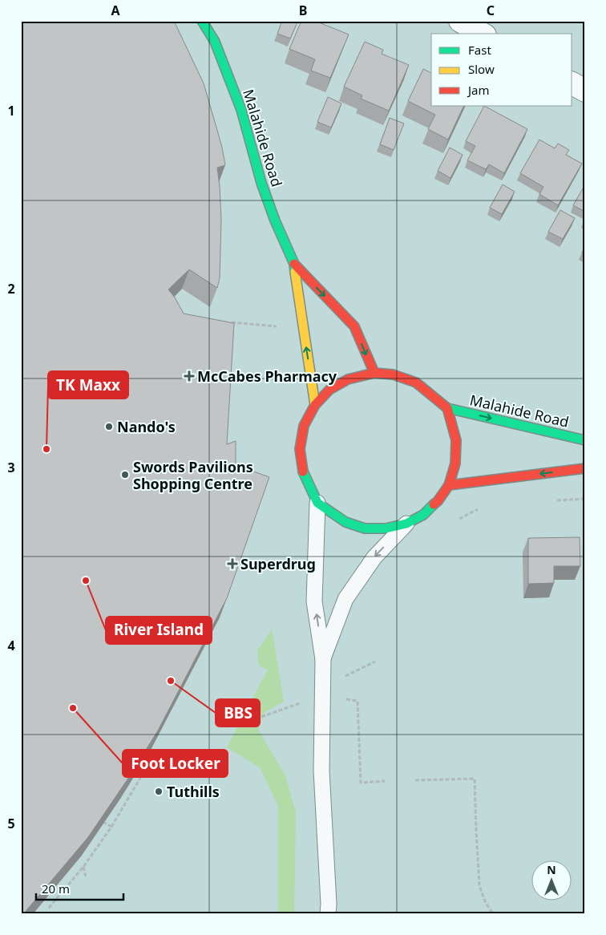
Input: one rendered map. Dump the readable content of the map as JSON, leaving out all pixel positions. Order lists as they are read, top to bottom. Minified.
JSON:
{"streets":{"main road":["Malahide Road"]},"places":{"health":["McCabes Pharmacy","Superdrug"],"other":["Nando's","TK Maxx","Swords Pavilions Shopping Centre","River Island","BBS","Foot Locker","Tuthills"]},"legend":["Fast","Slow","Jam"],"scale_bar":"20 m","north":"top","grid":{"columns":["A","B","C"],"rows":["1","2","3","4","5"]}}
